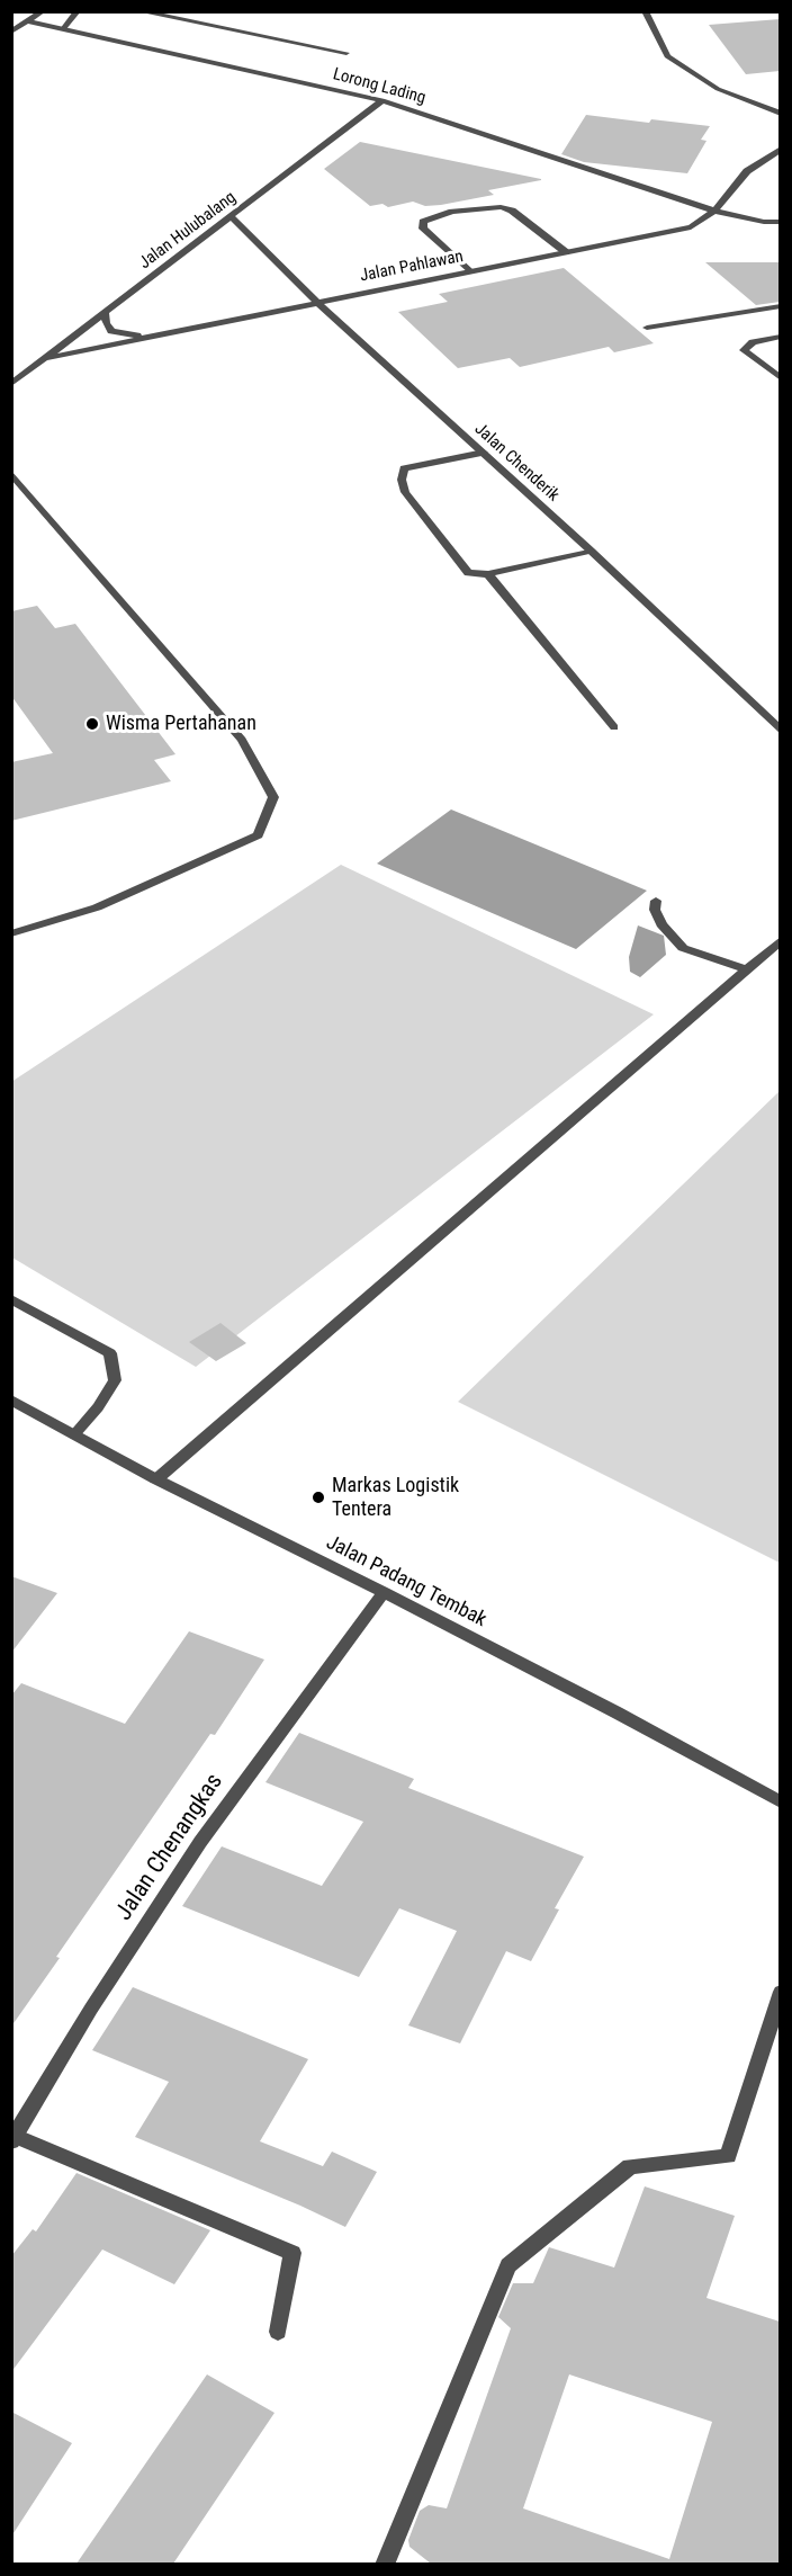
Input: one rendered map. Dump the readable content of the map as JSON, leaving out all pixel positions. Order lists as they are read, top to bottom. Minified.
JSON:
{"streets":{"street":["Lorong Lading","Jalan Hulubalang","Jalan Pahlawan","Jalan Chenderik","Jalan Padang Tembak","Jalan Chenangkas"]},"crossings":[["Lorong Lading","Jalan Hulubalang"],["Lorong Lading","Jalan Pahlawan"],["Jalan Hulubalang","Jalan Pahlawan"],["Jalan Hulubalang","Jalan Chenderik"],["Jalan Pahlawan","Jalan Chenderik"],["Jalan Padang Tembak","Jalan Chenangkas"]],"places":["Wisma Pertahanan","Markas Logistik Tentera"]}
